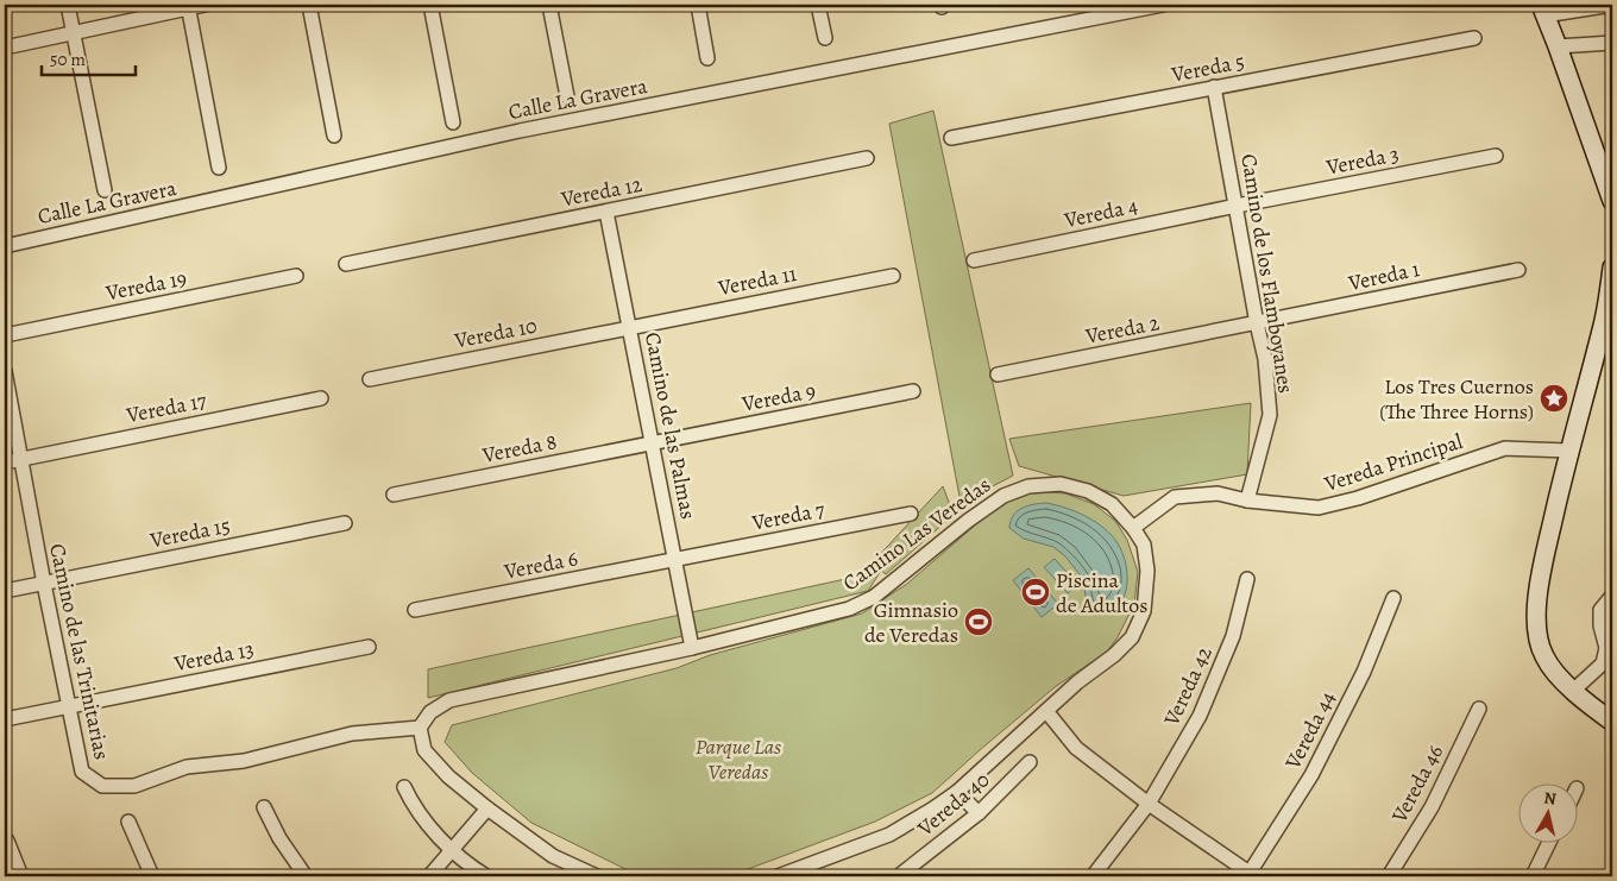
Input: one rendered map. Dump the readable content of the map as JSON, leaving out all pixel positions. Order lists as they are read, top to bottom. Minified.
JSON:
{"streets":{"street":["Vereda 5","Calle La Gravera","Vereda 3","Vereda 12","Vereda 4","Camino de los Flamboyanes","Vereda 1","Vereda 11","Vereda 19","Vereda 2","Vereda 10","Vereda 9","Vereda 17","Camino de las Palmas","Vereda 8","Vereda Principal","Vereda 7","Vereda 15","Camino Las Veredas","Vereda 6","Camino de las Trinitarias","Vereda 13","Vereda 42","Vereda 44","Vereda 46","Vereda 40"]},"crossings":[["Vereda 5","Camino de los Flamboyanes"],["Vereda 3","Vereda 4"],["Vereda 3","Camino de los Flamboyanes"],["Vereda 12","Camino de las Palmas"],["Vereda 4","Camino de los Flamboyanes"],["Camino de los Flamboyanes","Vereda 1"],["Camino de los Flamboyanes","Vereda 2"],["Camino de los Flamboyanes","Vereda Principal"],["Vereda 1","Vereda 2"],["Vereda 11","Vereda 10"],["Vereda 11","Camino de las Palmas"],["Vereda 10","Camino de las Palmas"],["Vereda 9","Camino de las Palmas"],["Vereda 9","Vereda 8"],["Vereda 17","Camino de las Trinitarias"],["Camino de las Palmas","Vereda 8"],["Camino de las Palmas","Vereda 7"],["Camino de las Palmas","Camino Las Veredas"],["Camino de las Palmas","Vereda 6"],["Vereda Principal","Camino Las Veredas"],["Vereda 7","Vereda 6"],["Vereda 15","Camino de las Trinitarias"],["Camino Las Veredas","Camino de las Trinitarias"],["Camino de las Trinitarias","Vereda 13"]],"parks":["Parque Las Veredas"],"places":{"place":["Los Tres Cuernos (The Three Horns)"],"sports":["Piscina de Adultos","Gimnasio de Veredas"]},"scale_bar":"50 m","north":"top"}
